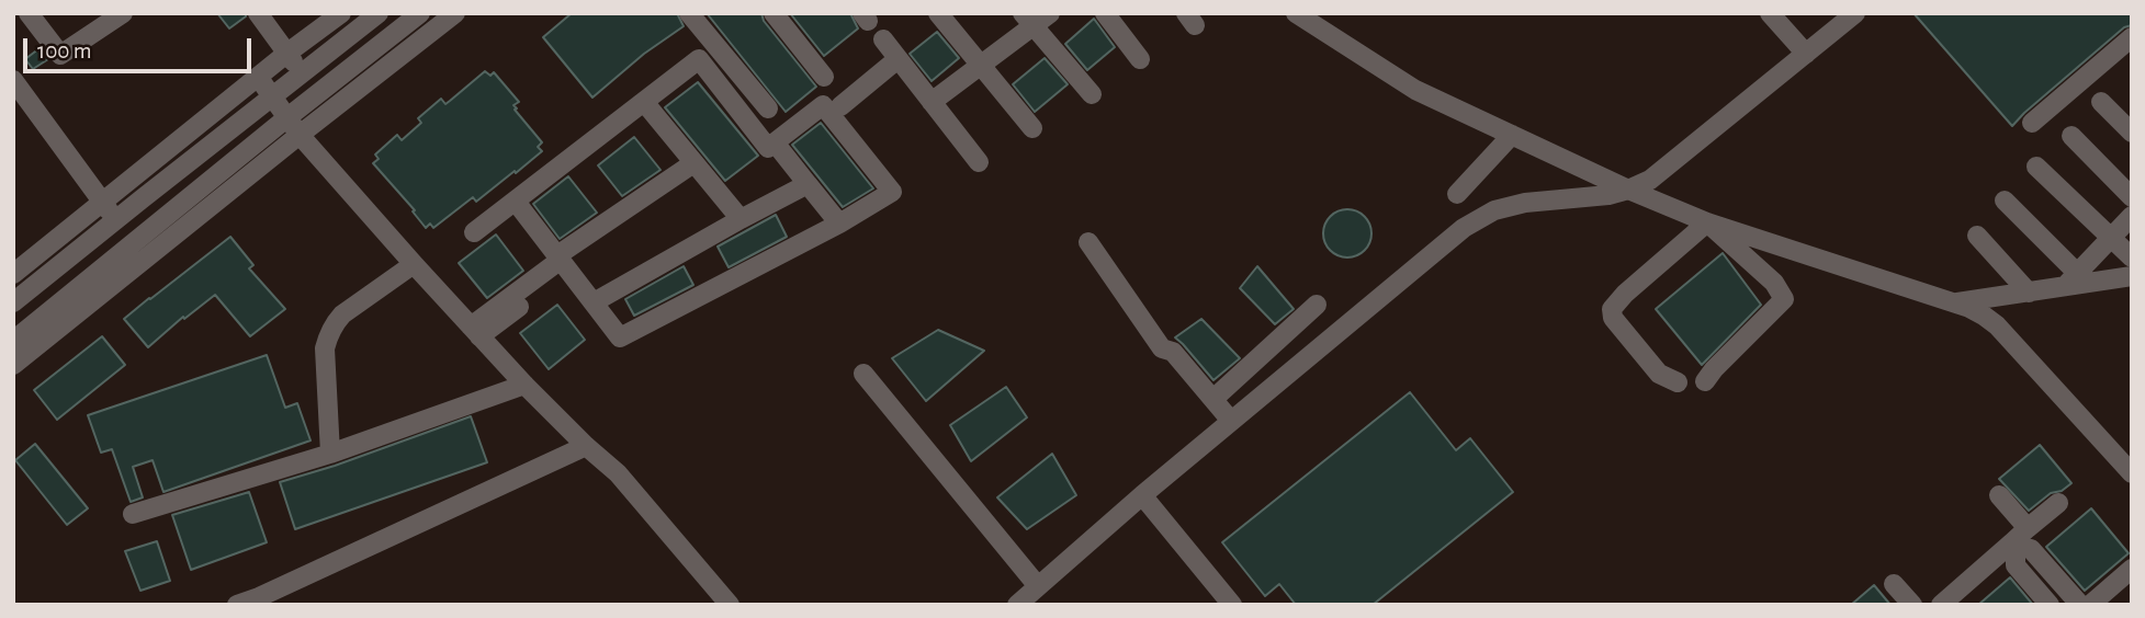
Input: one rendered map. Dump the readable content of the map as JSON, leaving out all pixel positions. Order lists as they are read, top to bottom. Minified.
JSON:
{"scale_bar":"100 m"}
